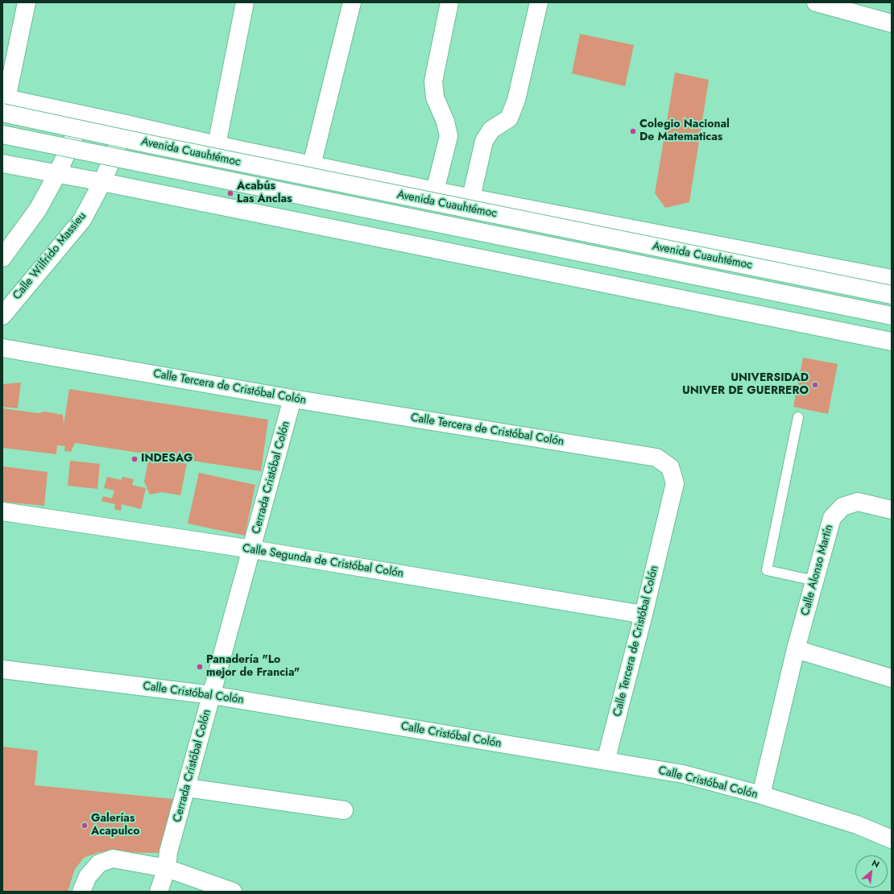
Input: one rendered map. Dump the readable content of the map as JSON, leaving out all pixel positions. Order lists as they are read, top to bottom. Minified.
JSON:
{"streets":{"street":["Avenida Cuauhtémoc","Calle Wilfrido Massieu","Calle Tercera de Cristóbal Colón","Cerrada Cristóbal Colón","Calle Segunda de Cristóbal Colón","Calle Alonso Martín","Calle Cristóbal Colón"]},"crossings":[["Calle Tercera de Cristóbal Colón","Cerrada Cristóbal Colón"],["Calle Tercera de Cristóbal Colón","Calle Segunda de Cristóbal Colón"],["Calle Tercera de Cristóbal Colón","Calle Cristóbal Colón"],["Cerrada Cristóbal Colón","Calle Segunda de Cristóbal Colón"],["Cerrada Cristóbal Colón","Calle Cristóbal Colón"],["Calle Alonso Martín","Calle Cristóbal Colón"]],"places":["Colegio Nacional De Matematicas","Acabús Las Anclas","UNIVERSIDAD UNIVER DE GUERRERO","INDESAG","Panadería \"Lo mejor de Francia\"","Galerías Acapulco"],"north":"top right"}
